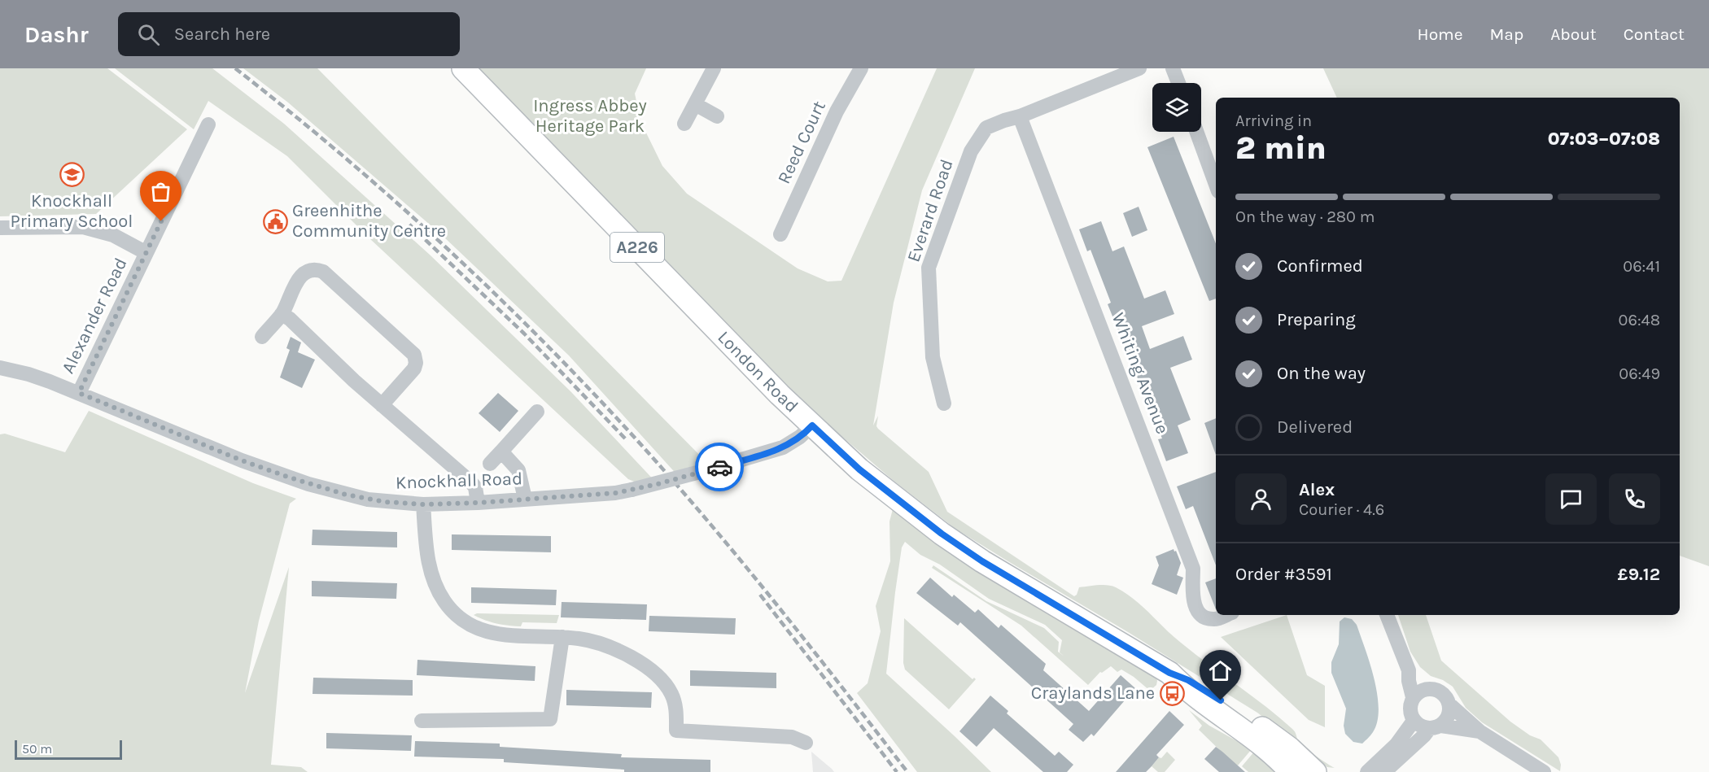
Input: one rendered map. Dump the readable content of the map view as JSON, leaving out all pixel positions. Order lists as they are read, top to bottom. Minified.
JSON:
{"streets":{"main road":["A226","London Road"],"street":["Reed Court","Everard Road","Alexander Road","Whiting Avenue","Knockhall Road"]},"crossings":[["Everard Road","Whiting Avenue"],["Alexander Road","Knockhall Road"],["London Road","Knockhall Road"]],"parks":["Ingress Abbey Heritage Park"],"places":{"school or university":["Knockhall Primary School"],"public building":["Greenhithe Community Centre"],"bus stop":["Craylands Lane"]},"scale_bar":"50 m","page":{"header":"Dashr","search":"Search here","nav":["Home","Map","About","Contact"],"heading":["2 min","Arriving in","07:03–07:08"],"panel":["Alex","Courier · 4.6","Order #3591","£9.12"],"bar":"On the way · 280 m","list":[["Confirmed","06:41"],["Preparing","06:48"],["On the way","06:49"],"Delivered"],"scale":"50 m"}}
